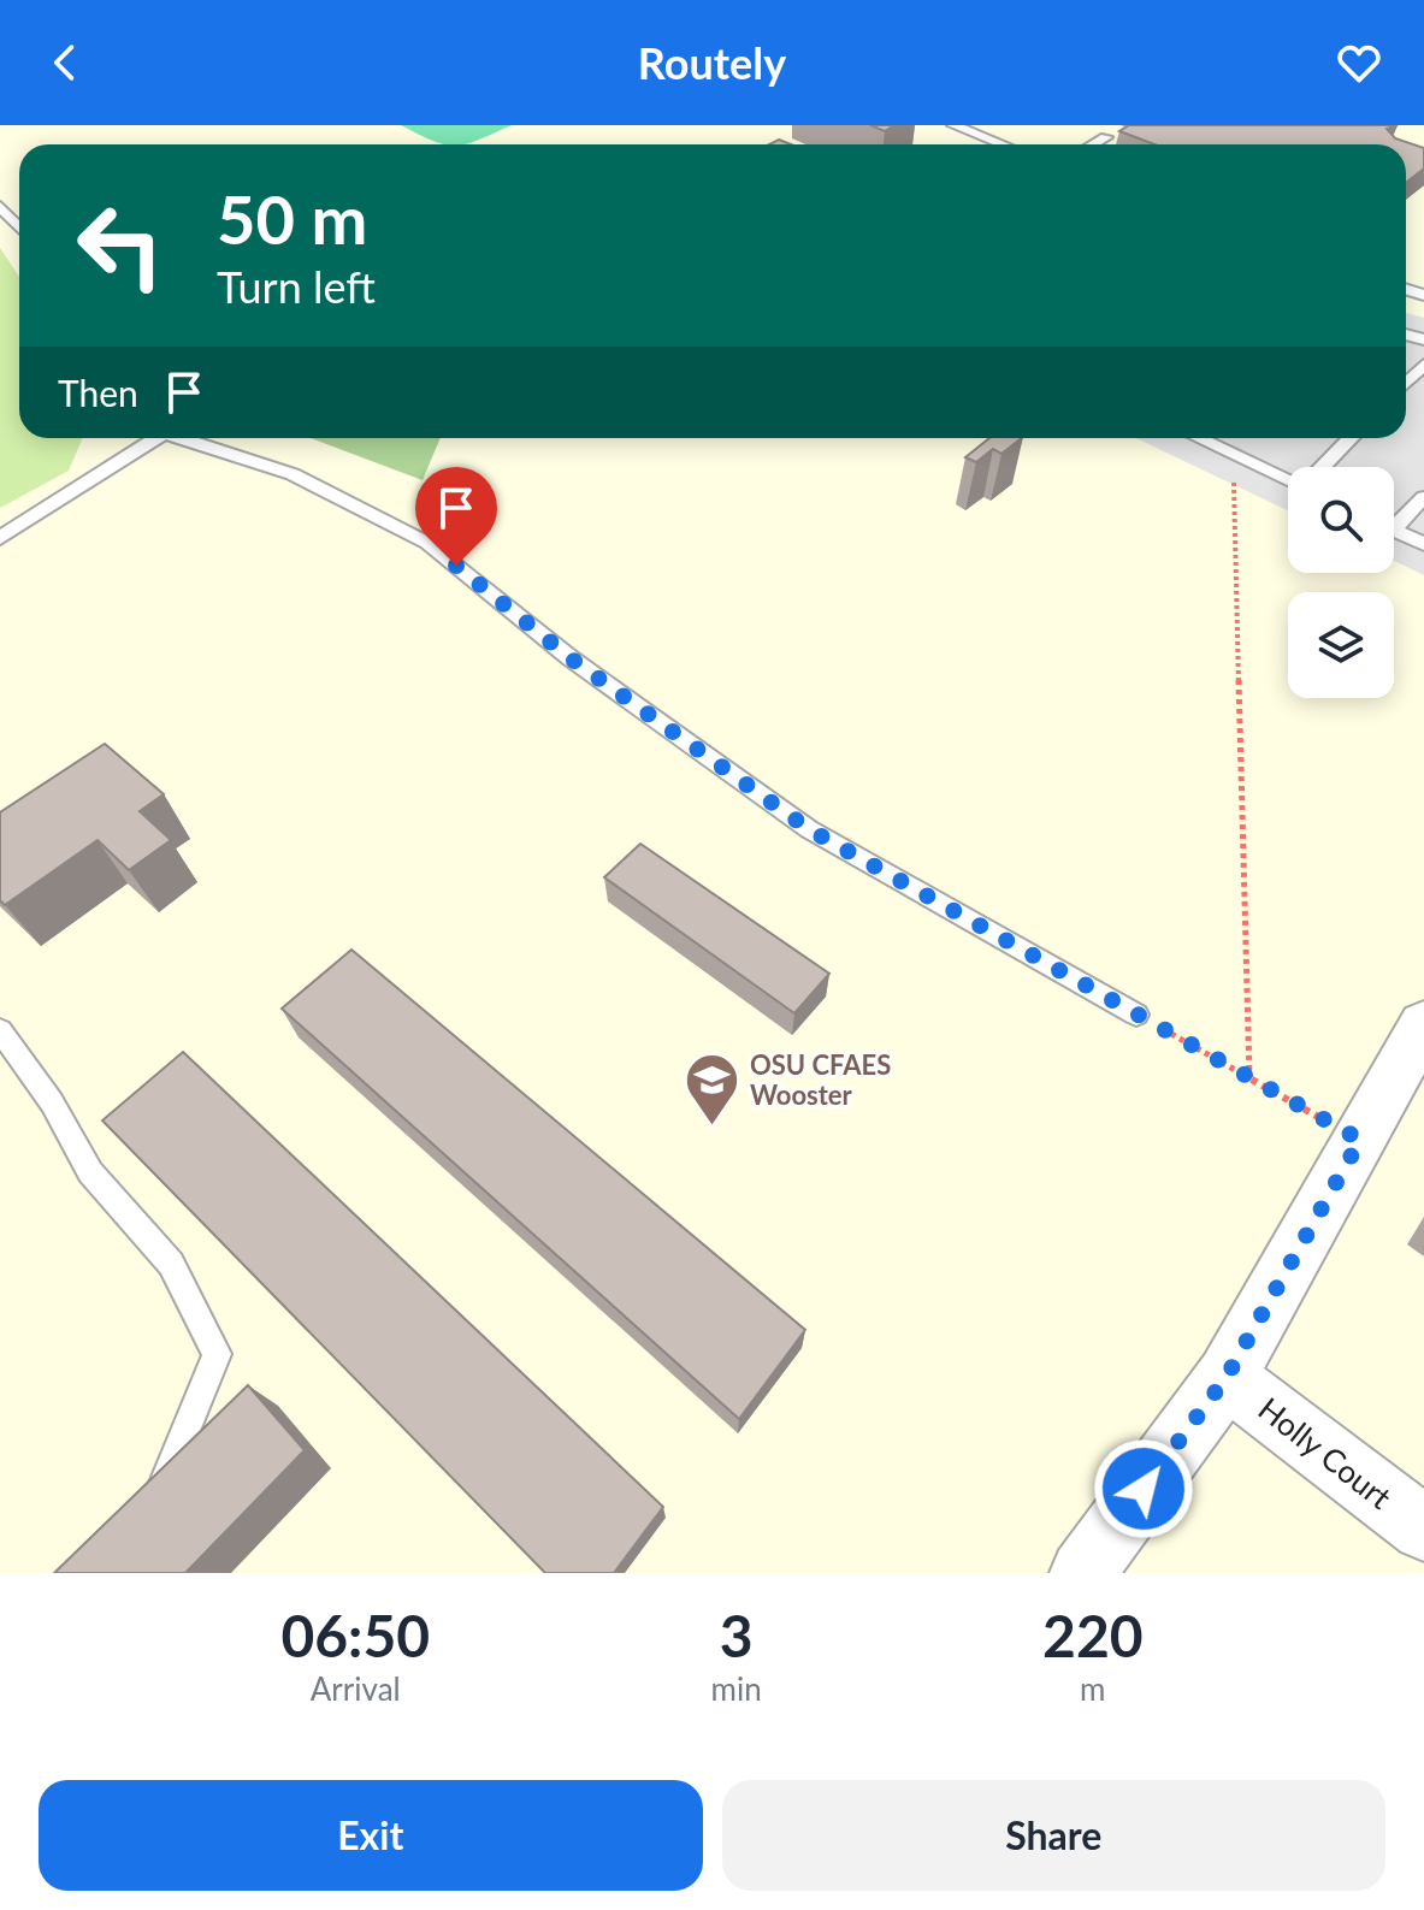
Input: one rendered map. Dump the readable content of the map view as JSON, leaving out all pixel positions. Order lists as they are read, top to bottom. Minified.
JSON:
{"streets":{"street":["Holly Court"]},"places":{"school or university":["OSU CFAES Wooster"]},"page":{"header":"Routely","turn":["50 m","Turn left"],"then":"Then","eta":["06:50","Arrival","3","min","220","m"],"buttons":["Exit","Share"]}}
